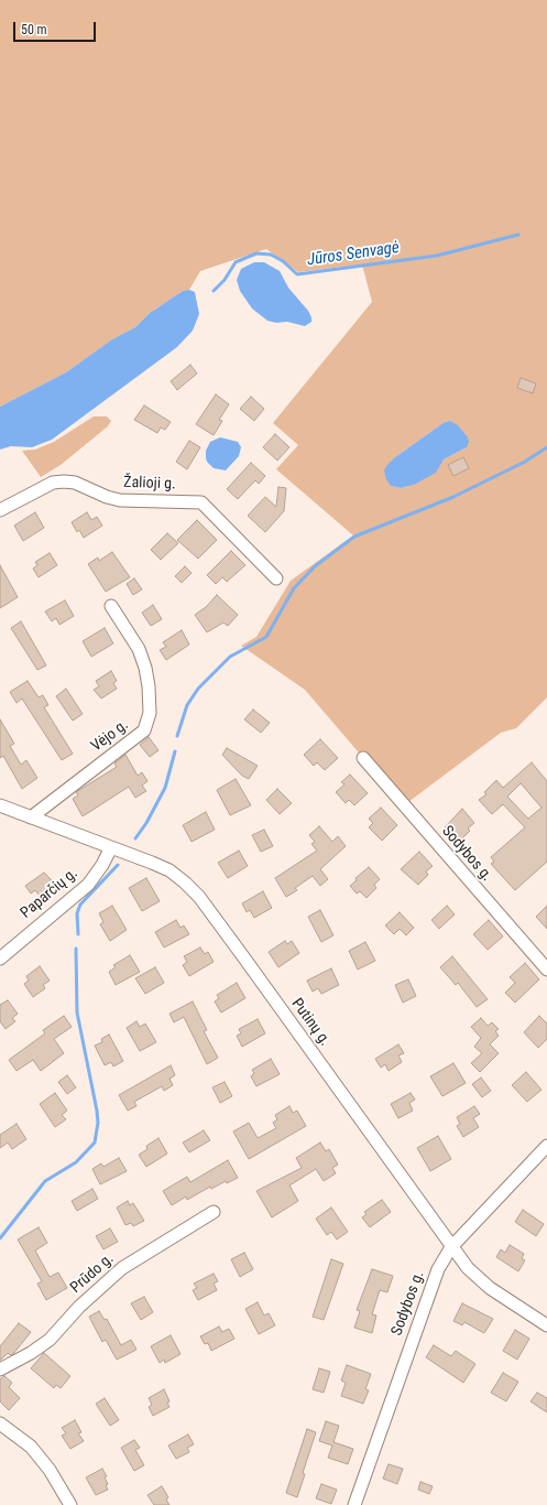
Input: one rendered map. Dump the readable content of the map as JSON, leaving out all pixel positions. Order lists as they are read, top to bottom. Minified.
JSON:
{"streets":{"street":["Žalioji g.","Vėjo g.","Sodybos g.","Paparčių g.","Putinų g.","Prūdo g."]},"crossings":[["Vėjo g.","Putinų g."],["Sodybos g.","Putinų g."],["Paparčių g.","Putinų g."]],"water":["Jūros Senvagė"],"scale_bar":"50 m"}
